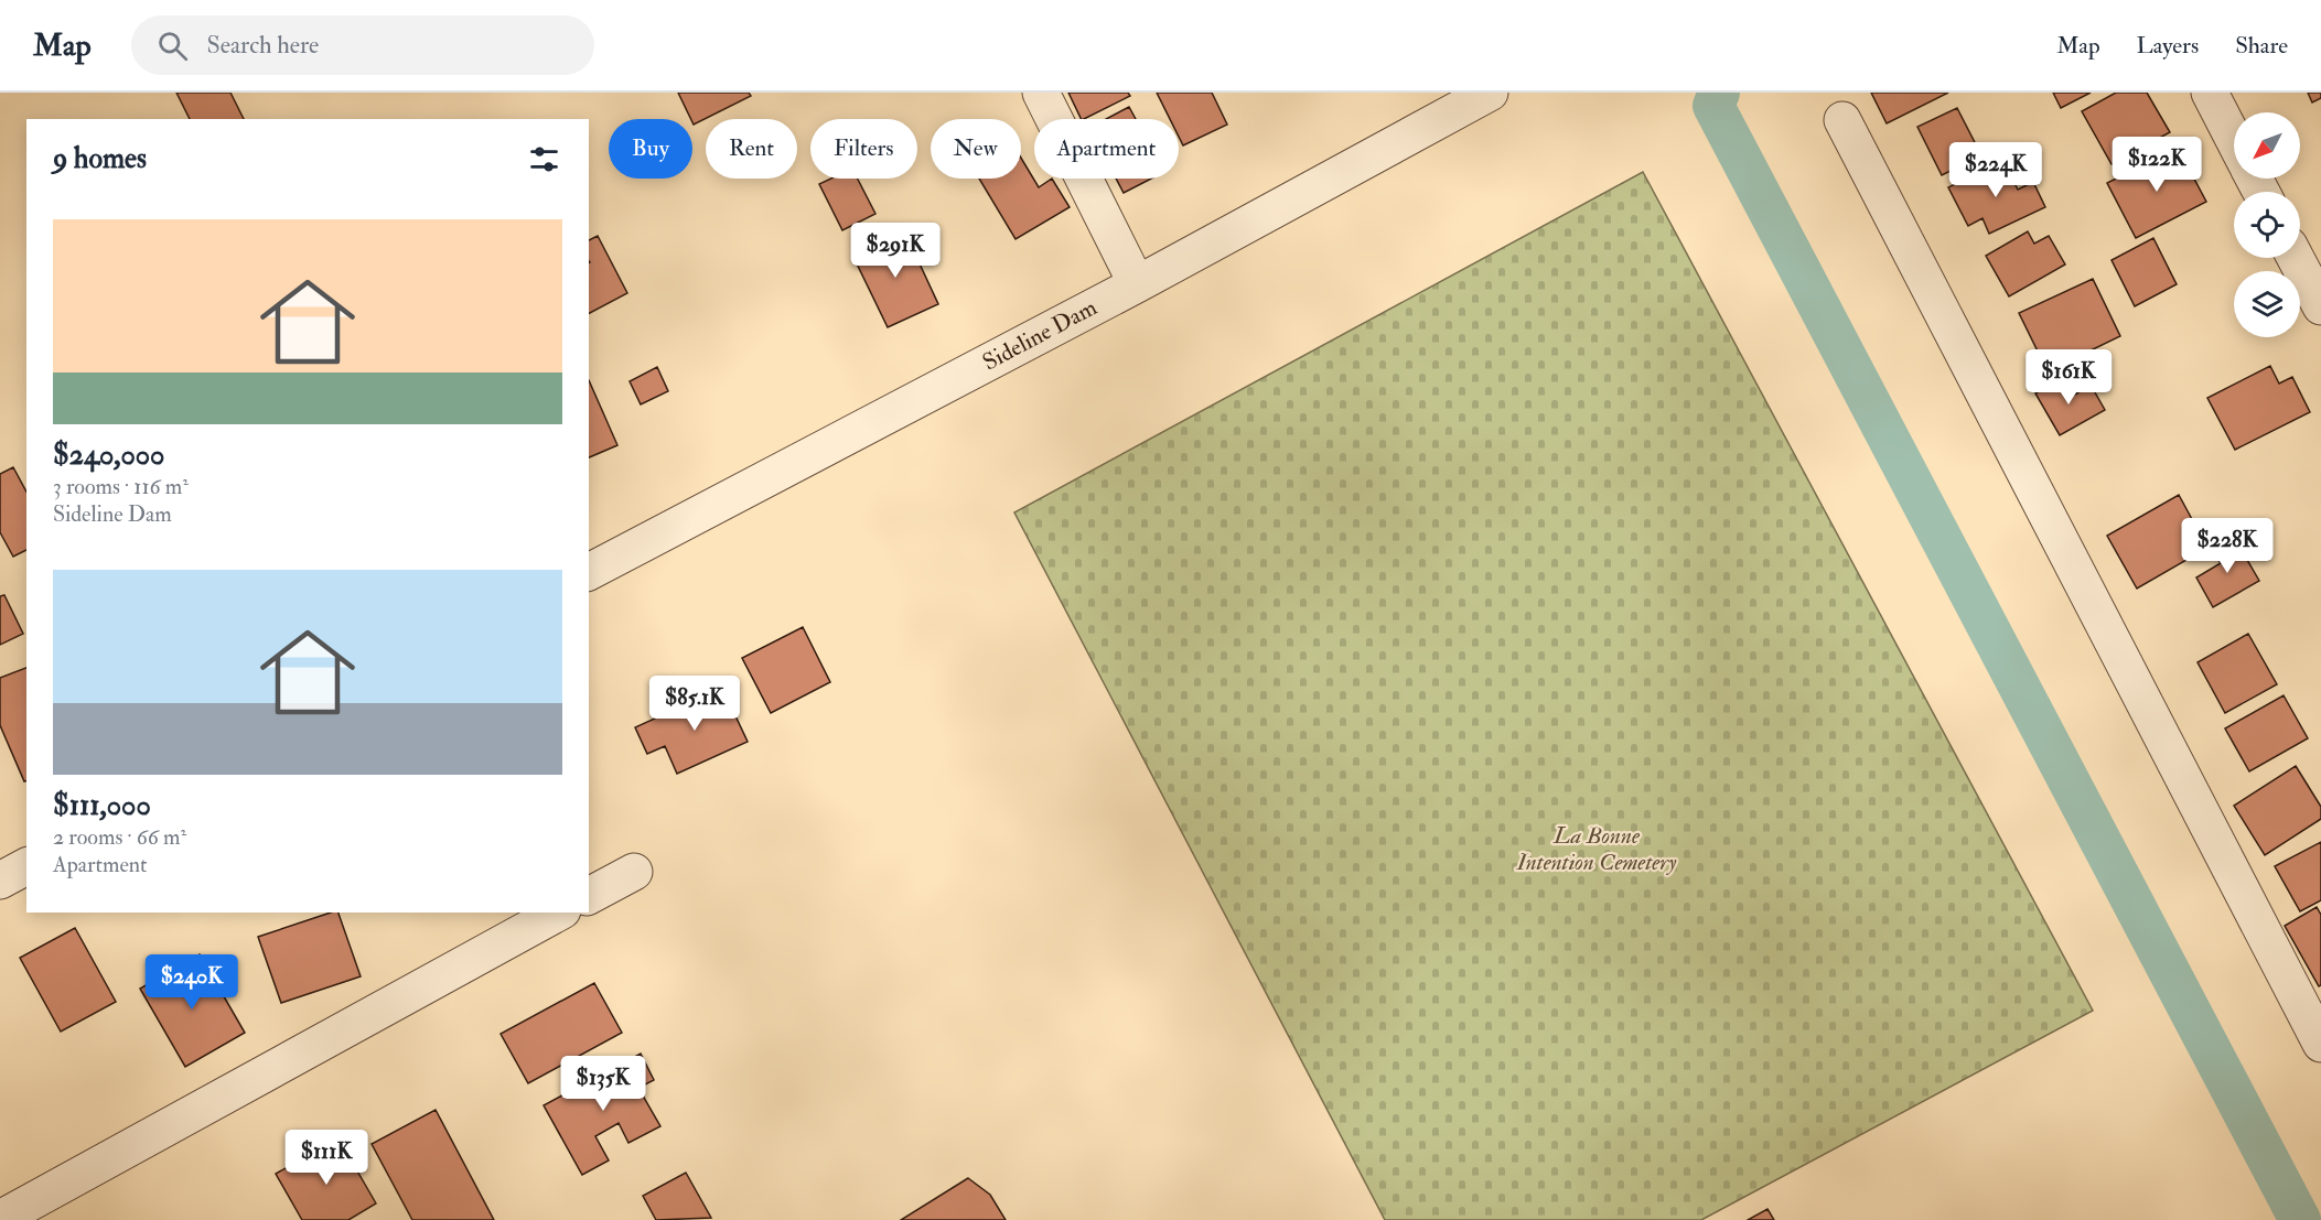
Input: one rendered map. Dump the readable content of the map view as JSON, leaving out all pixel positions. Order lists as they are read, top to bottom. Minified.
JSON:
{"streets":{"street":["Sideline Dam"]},"parks":["La Bonne Intention Cemetery"],"north":"bottom left","page":{"header":"Map","search":"Search here","nav":["Map","Layers","Share"],"chip":["Buy","Rent","Filters","New","Apartment"],"heading":"9 homes","price":["$122K","$224K","$291K","$161K","$228K","$85.1K","$240K","$135K","$111K"],"list":[{"name":"$240,000","note":"3 rooms · 116 m² · Sideline Dam"},{"name":"$111,000","note":"2 rooms · 66 m² · Apartment"}]}}
